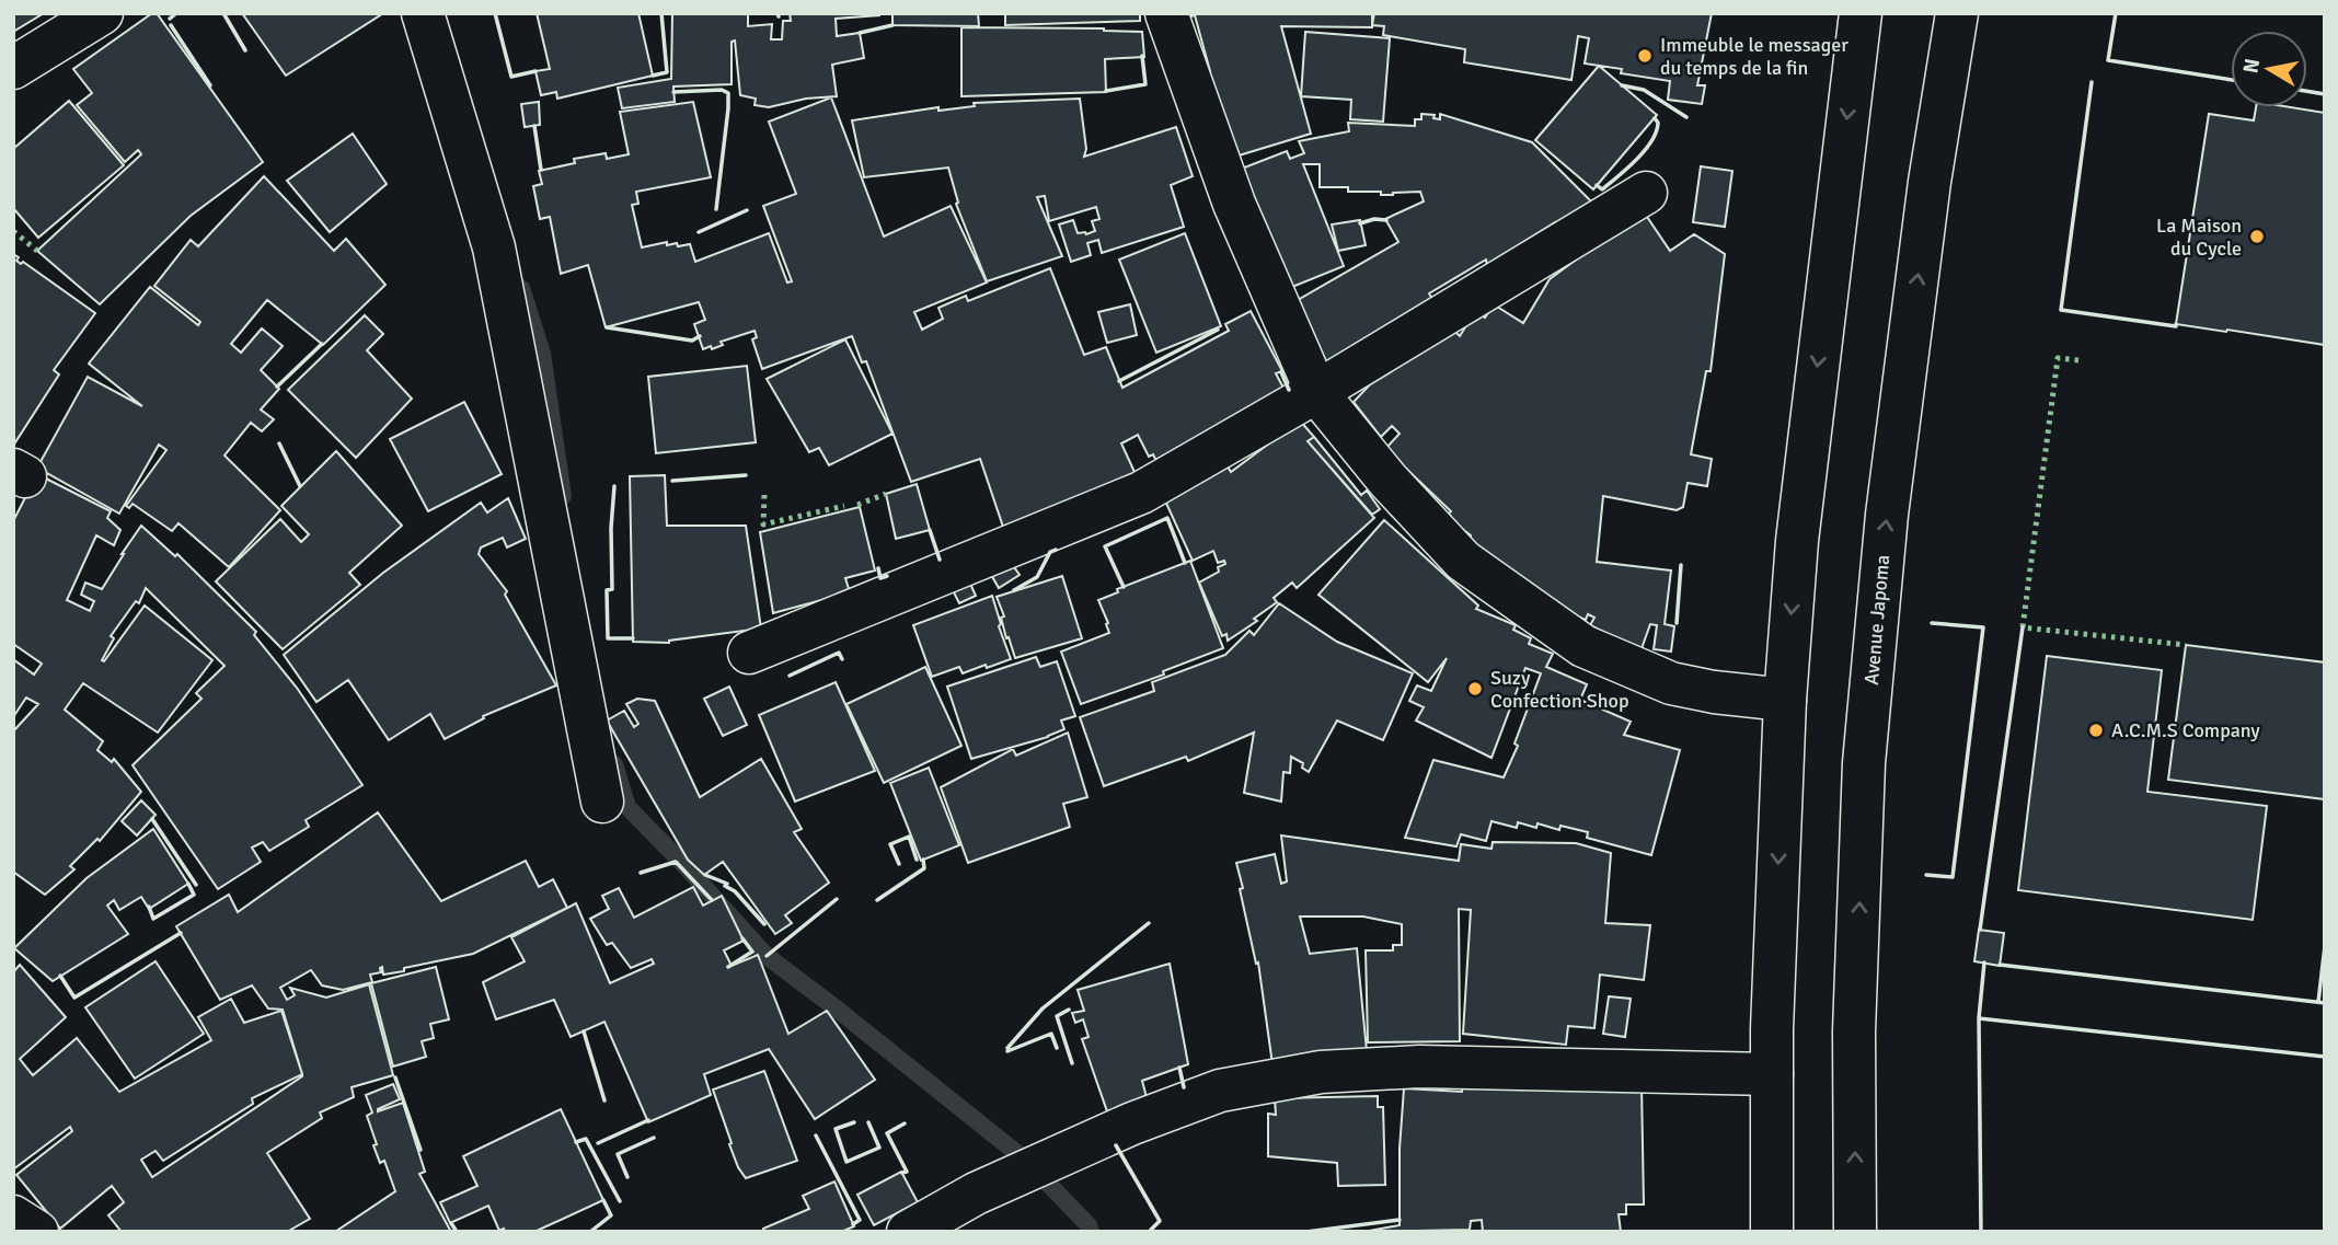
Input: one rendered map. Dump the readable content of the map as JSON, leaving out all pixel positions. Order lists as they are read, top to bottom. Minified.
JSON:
{"streets":{"street":["Avenue Japoma"]},"places":["Immeuble le messager du temps de la fin","La Maison du Cycle","Suzy Confection Shop","A.C.M.S Company"],"north":"left"}
